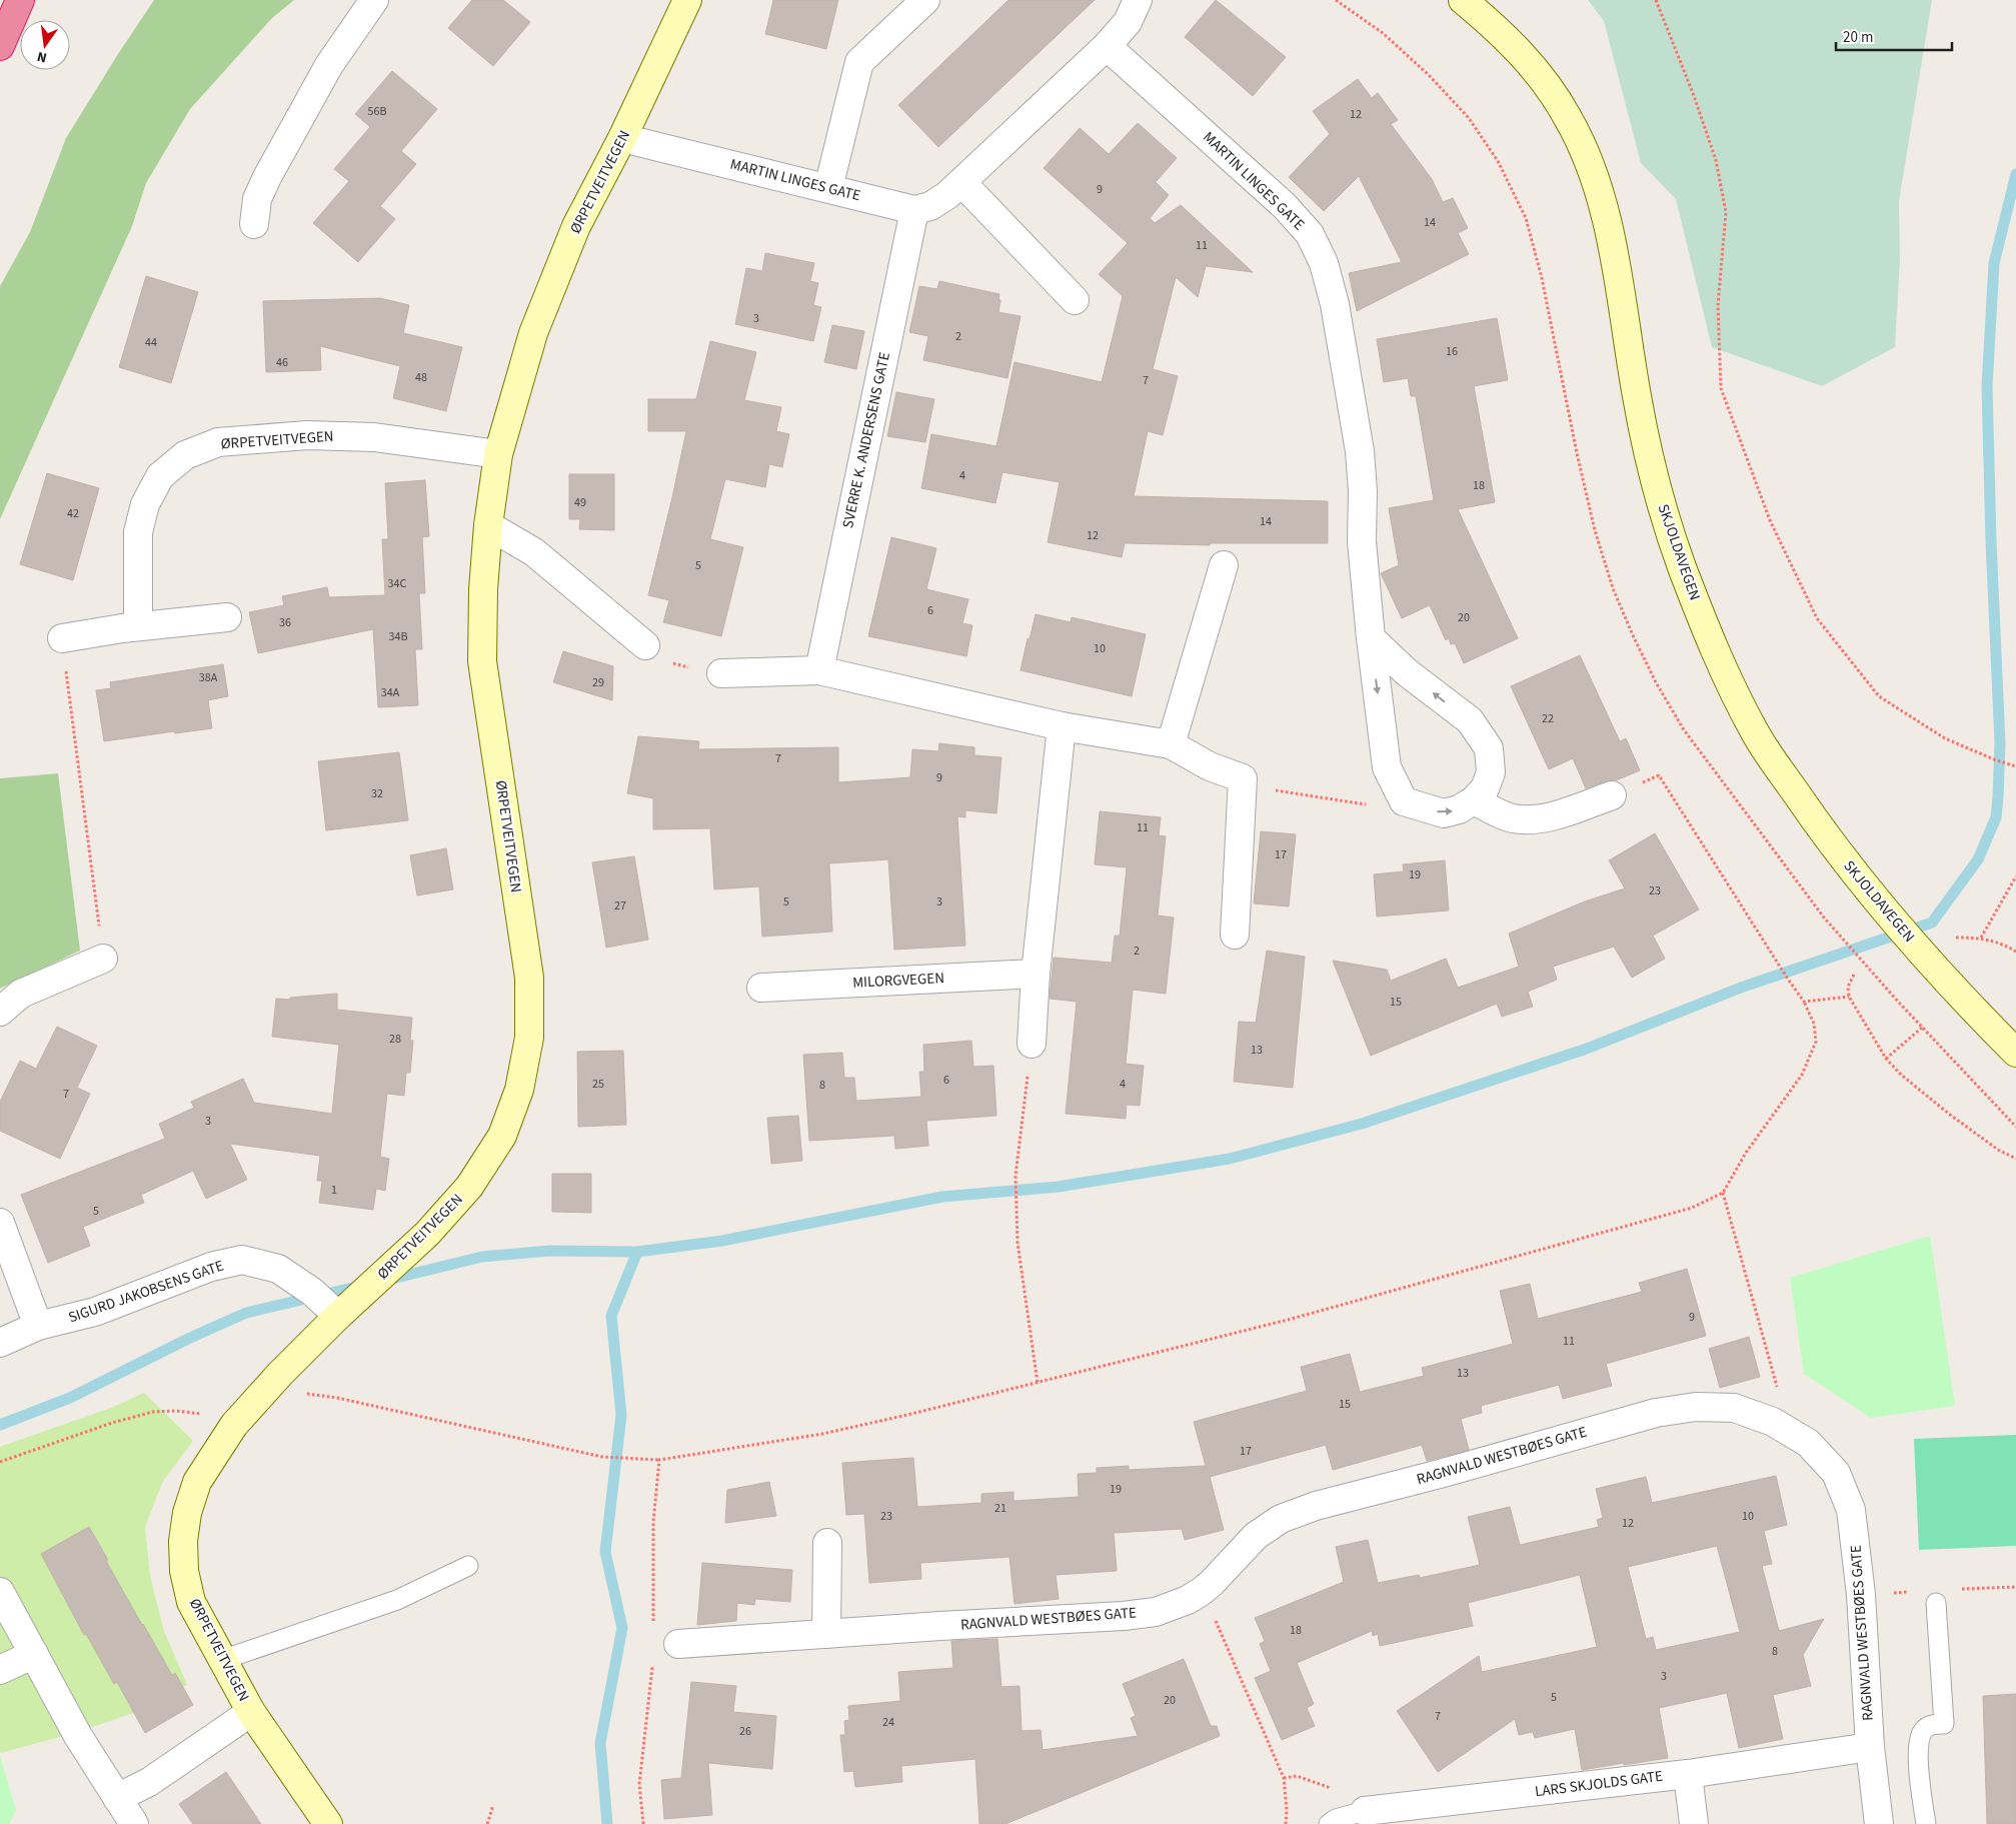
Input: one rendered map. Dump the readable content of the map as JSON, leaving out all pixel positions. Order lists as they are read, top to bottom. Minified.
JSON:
{"streets":{"street":["MARTIN LINGES GATE","ØRPETVEITVEGEN","SVERRE K. ANDERSENS GATE","SKJOLDAVEGEN","MILORGVEGEN","SIGURD JAKOBSENS GATE","RAGNVALD WESTBØES GATE","LARS SKJOLDS GATE"]},"crossings":[["MARTIN LINGES GATE","ØRPETVEITVEGEN"],["MARTIN LINGES GATE","SVERRE K. ANDERSENS GATE"],["ØRPETVEITVEGEN","SIGURD JAKOBSENS GATE"],["RAGNVALD WESTBØES GATE","LARS SKJOLDS GATE"]],"house_numbers":["56B","12","9","14","11","3","2","44","16","46","48","7","4","18","49","42","14","12","5","34C","6","20","36","34B","10","38A","29","34A","22","7","9","32","11","17","19","23","5","3","27","2","15","28","13","6","25","4","8","7","3","1","5","9","11","13","15","17","19","21","23","10","12","18","8","3","5","20","7","24","26"],"scale_bar":"20 m","north":"bottom"}
